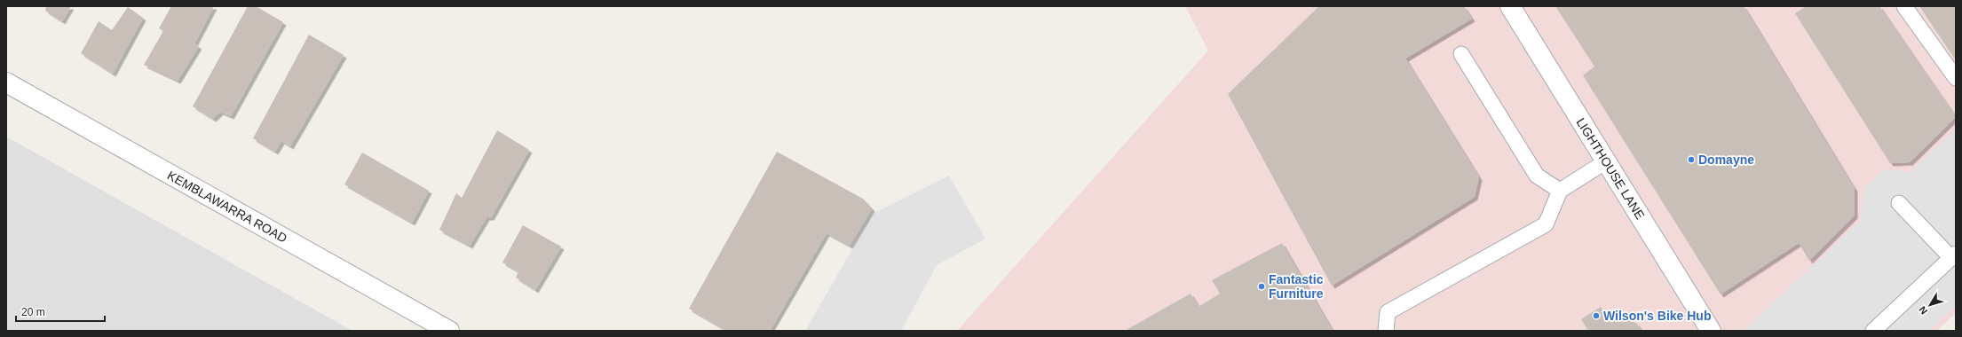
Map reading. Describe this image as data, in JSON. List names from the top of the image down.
{
  "streets": {
    "street": ["LIGHTHOUSE LANE", "KEMBLAWARRA ROAD"]
  },
  "places": ["Domayne", "Fantastic Furniture", "Wilson's Bike Hub"],
  "scale_bar": "20 m",
  "north": "bottom left"
}
